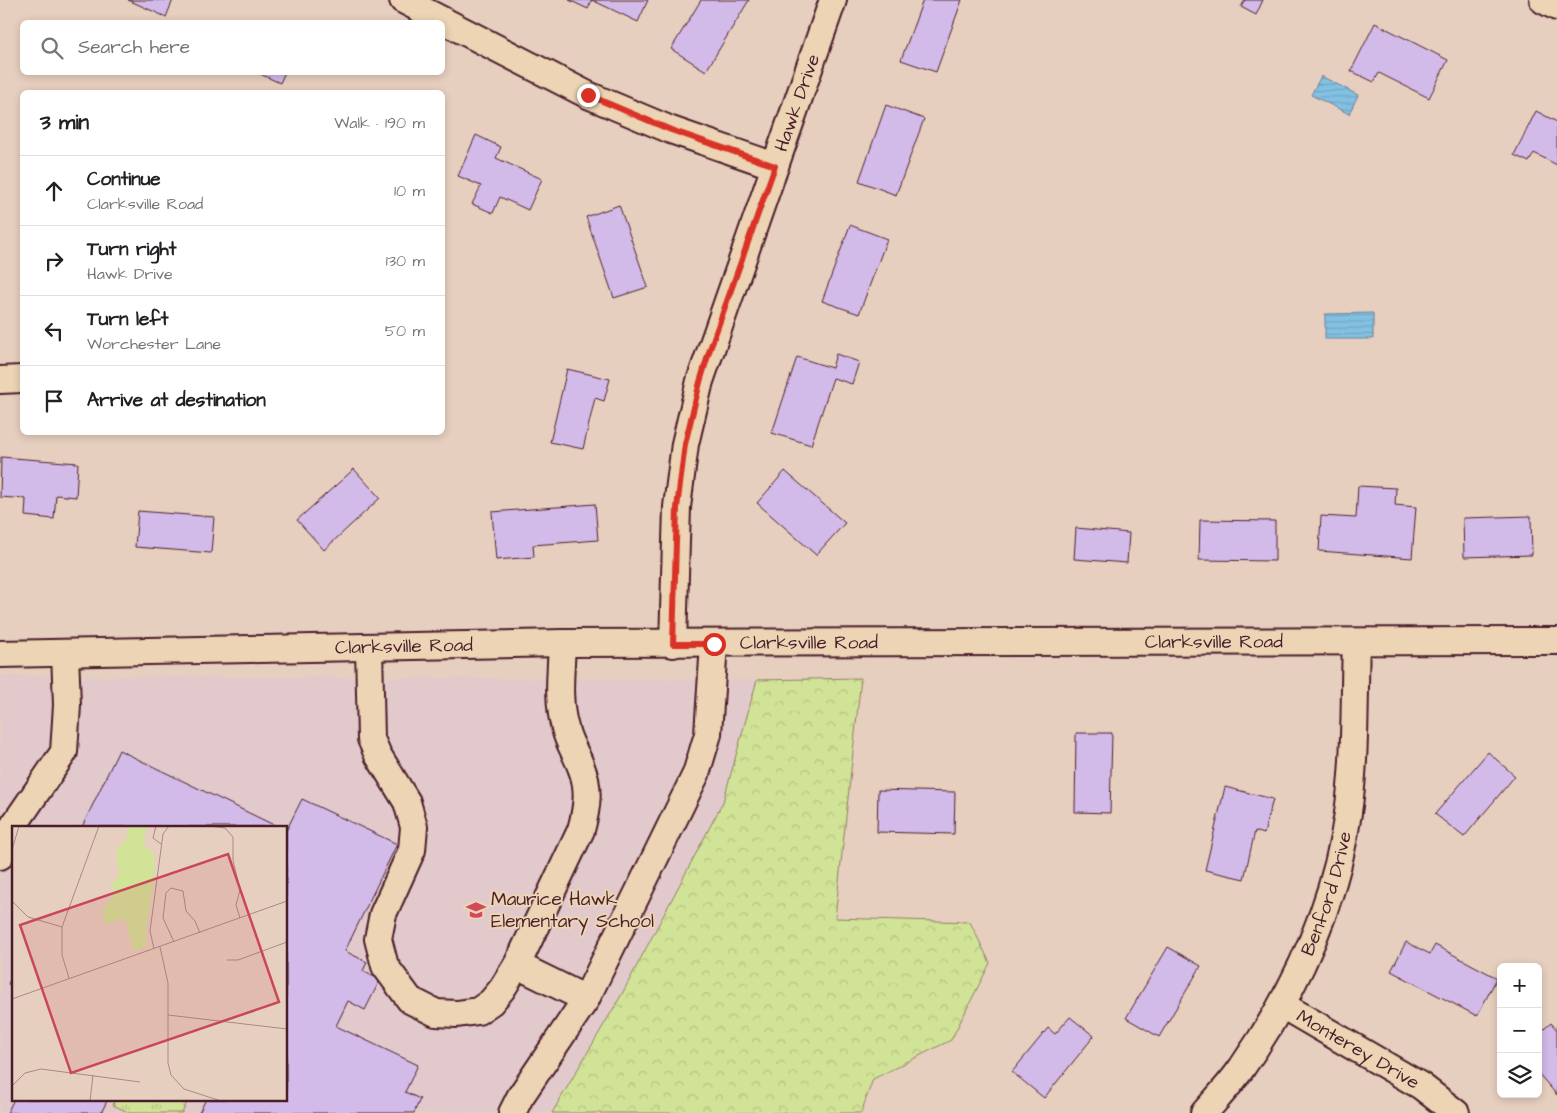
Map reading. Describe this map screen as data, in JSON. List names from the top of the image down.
{
  "streets": {
    "street": [
      "Hawk Drive",
      "Clarksville Road",
      "Benford Drive",
      "Monterey Drive"
    ]
  },
  "crossings": [
    ["Hawk Drive", "Clarksville Road"],
    ["Clarksville Road", "Benford Drive"],
    ["Benford Drive", "Monterey Drive"]
  ],
  "places": {
    "school or university": ["Maurice Hawk Elementary School"]
  },
  "page": {
    "search": "Search here",
    "heading": ["3 min", "Walk · 190 m"],
    "list": [
      ["Continue", "Clarksville Road", "10 m"],
      ["Turn right", "Hawk Drive", "130 m"],
      ["Turn left", "Worchester Lane", "50 m"],
      "Arrive at destination"
    ],
    "map_buttons": ["+", "−"]
  }
}
